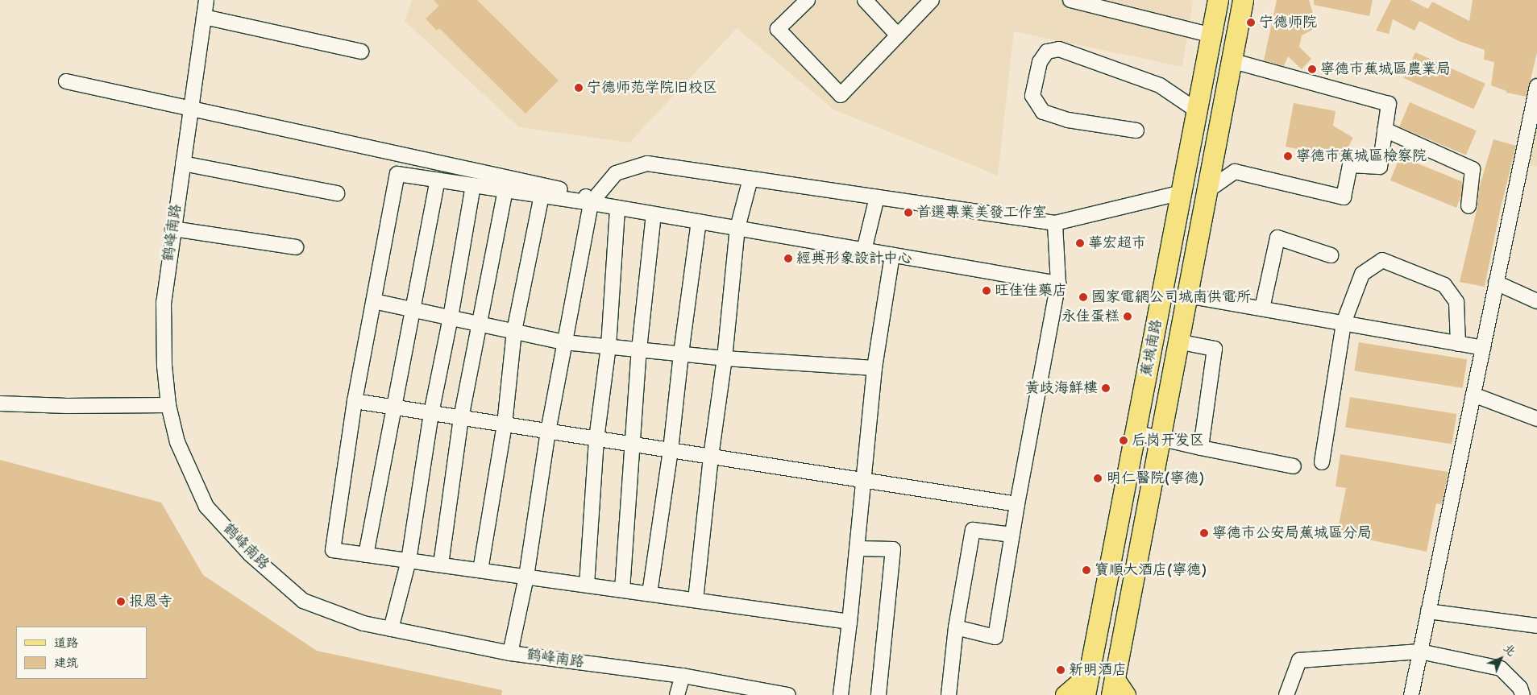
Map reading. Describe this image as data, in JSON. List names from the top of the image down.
{
  "streets": {
    "highway": ["蕉城南路"],
    "street": ["鹤峰南路"]
  },
  "places": [
    "宁德师院",
    "寧德市蕉城區農業局",
    "宁德师范学院旧校区",
    "寧德市蕉城區檢察院",
    "首選專業美發工作室",
    "華宏超市",
    "經典形象設計中心",
    "旺佳佳藥店",
    "國家電網公司城南供電所",
    "永佳蛋糕",
    "黃歧海鮮樓",
    "后岗开发区",
    "明仁醫院(寧德)",
    "寧德市公安局蕉城區分局",
    "寶順大酒店(寧德)",
    "报恩寺",
    "新明酒店"
  ],
  "legend": ["道路", "建筑"],
  "north": "top right"
}
